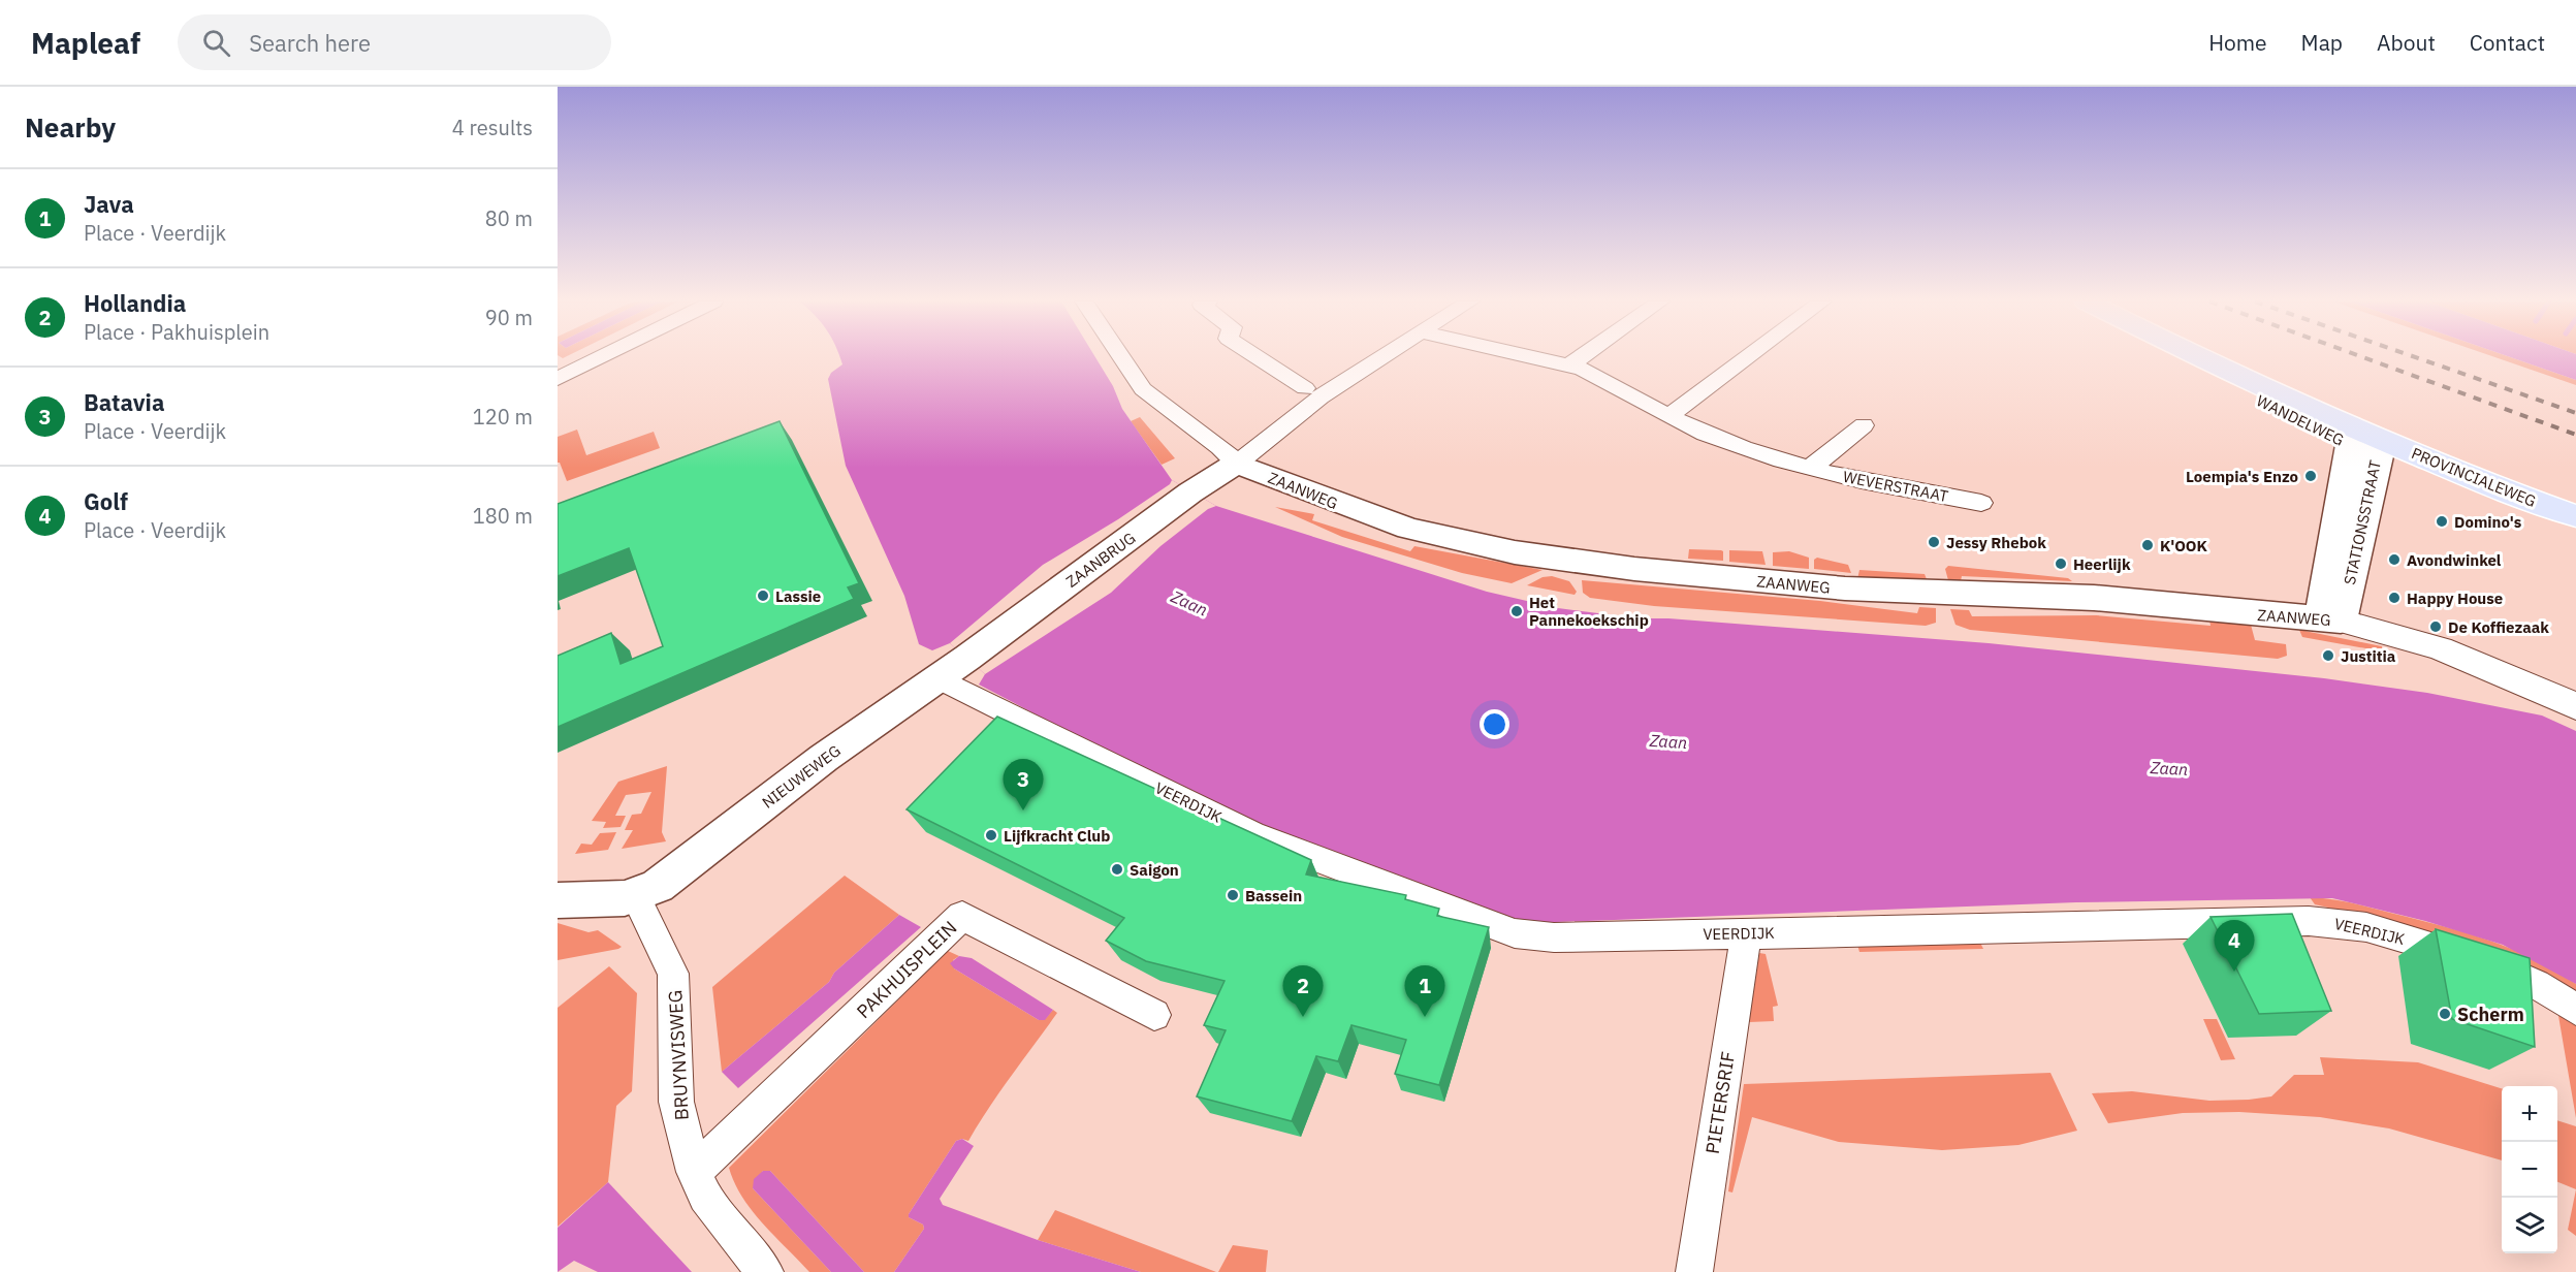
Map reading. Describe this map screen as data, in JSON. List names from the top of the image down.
{
  "streets": {
    "main road": [
      "WANDELWEG",
      "PROVINCIALEWEG",
      "ZAANWEG",
      "STATIONSSTRAAT",
      "ZAANBRUG",
      "NIEUWEWEG"
    ],
    "street": [
      "WEVERSTRAAT",
      "VEERDIJK",
      "PAKHUISPLEIN",
      "BRUYNVISWEG",
      "PIETERSRIF"
    ]
  },
  "crossings": [
    ["WANDELWEG", "PROVINCIALEWEG"],
    ["WANDELWEG", "STATIONSSTRAAT"],
    ["PROVINCIALEWEG", "STATIONSSTRAAT"],
    ["ZAANWEG", "STATIONSSTRAAT"],
    ["ZAANWEG", "ZAANBRUG"],
    ["ZAANBRUG", "NIEUWEWEG"],
    ["ZAANBRUG", "VEERDIJK"],
    ["NIEUWEWEG", "VEERDIJK"],
    ["NIEUWEWEG", "BRUYNVISWEG"],
    ["VEERDIJK", "PIETERSRIF"],
    ["PAKHUISPLEIN", "BRUYNVISWEG"]
  ],
  "water": ["Zaan"],
  "places": [
    "Loempia's Enzo",
    "Domino's",
    "Jessy Rhebok",
    "K'OOK",
    "Avondwinkel",
    "Heerlijk",
    "Lassie",
    "Happy House",
    "Het Pannekoekschip",
    "De Koffiezaak",
    "Justitia",
    "Lijfkracht Club",
    "Saigon",
    "Bassein",
    "Scherm"
  ],
  "page": {
    "header": "Mapleaf",
    "search": "Search here",
    "nav": [
      "Home",
      "Map",
      "About",
      "Contact"
    ],
    "heading": ["Nearby", "4 results"],
    "list": [
      {
        "mark": "1",
        "name": "Java",
        "note": "Place · Veerdijk",
        "value": "80 m"
      },
      {
        "mark": "2",
        "name": "Hollandia",
        "note": "Place · Pakhuisplein",
        "value": "90 m"
      },
      {
        "mark": "3",
        "name": "Batavia",
        "note": "Place · Veerdijk",
        "value": "120 m"
      },
      {
        "mark": "4",
        "name": "Golf",
        "note": "Place · Veerdijk",
        "value": "180 m"
      }
    ],
    "pins": [
      "3",
      "4",
      "1",
      "2"
    ],
    "map_buttons": ["+", "−"]
  }
}
